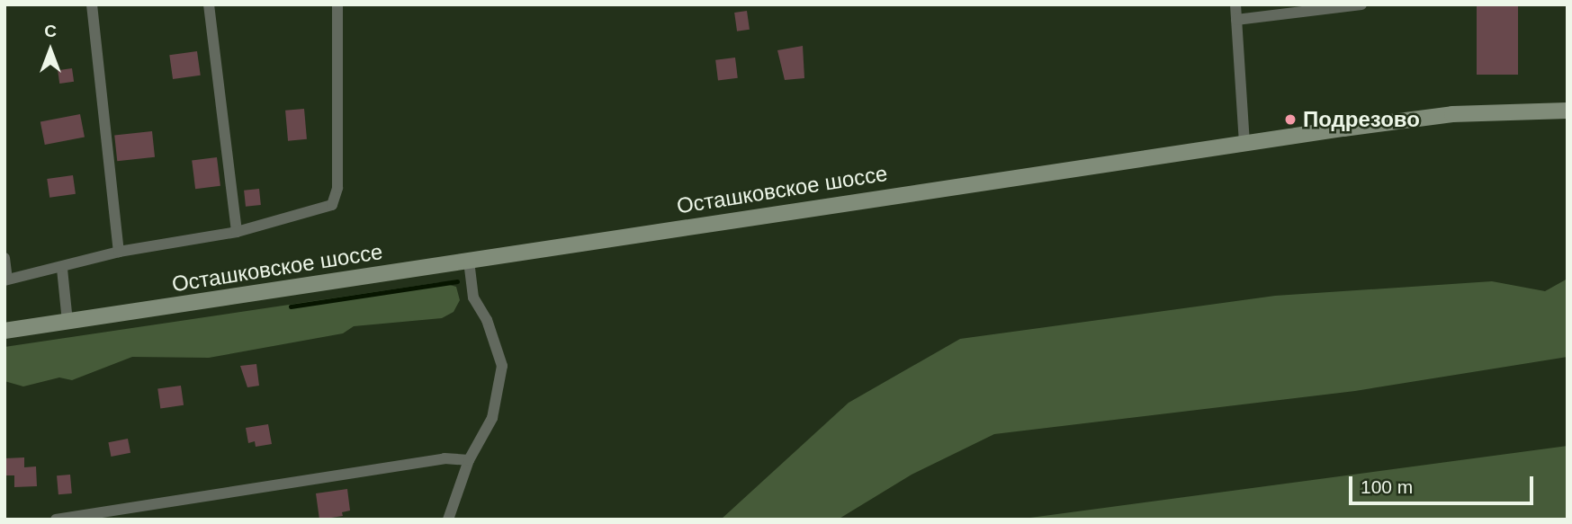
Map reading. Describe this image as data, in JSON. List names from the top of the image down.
{
  "streets": {
    "main road": ["Осташковское шоссе"]
  },
  "places": ["Подрезово"],
  "scale_bar": "100 m",
  "north": "top"
}
